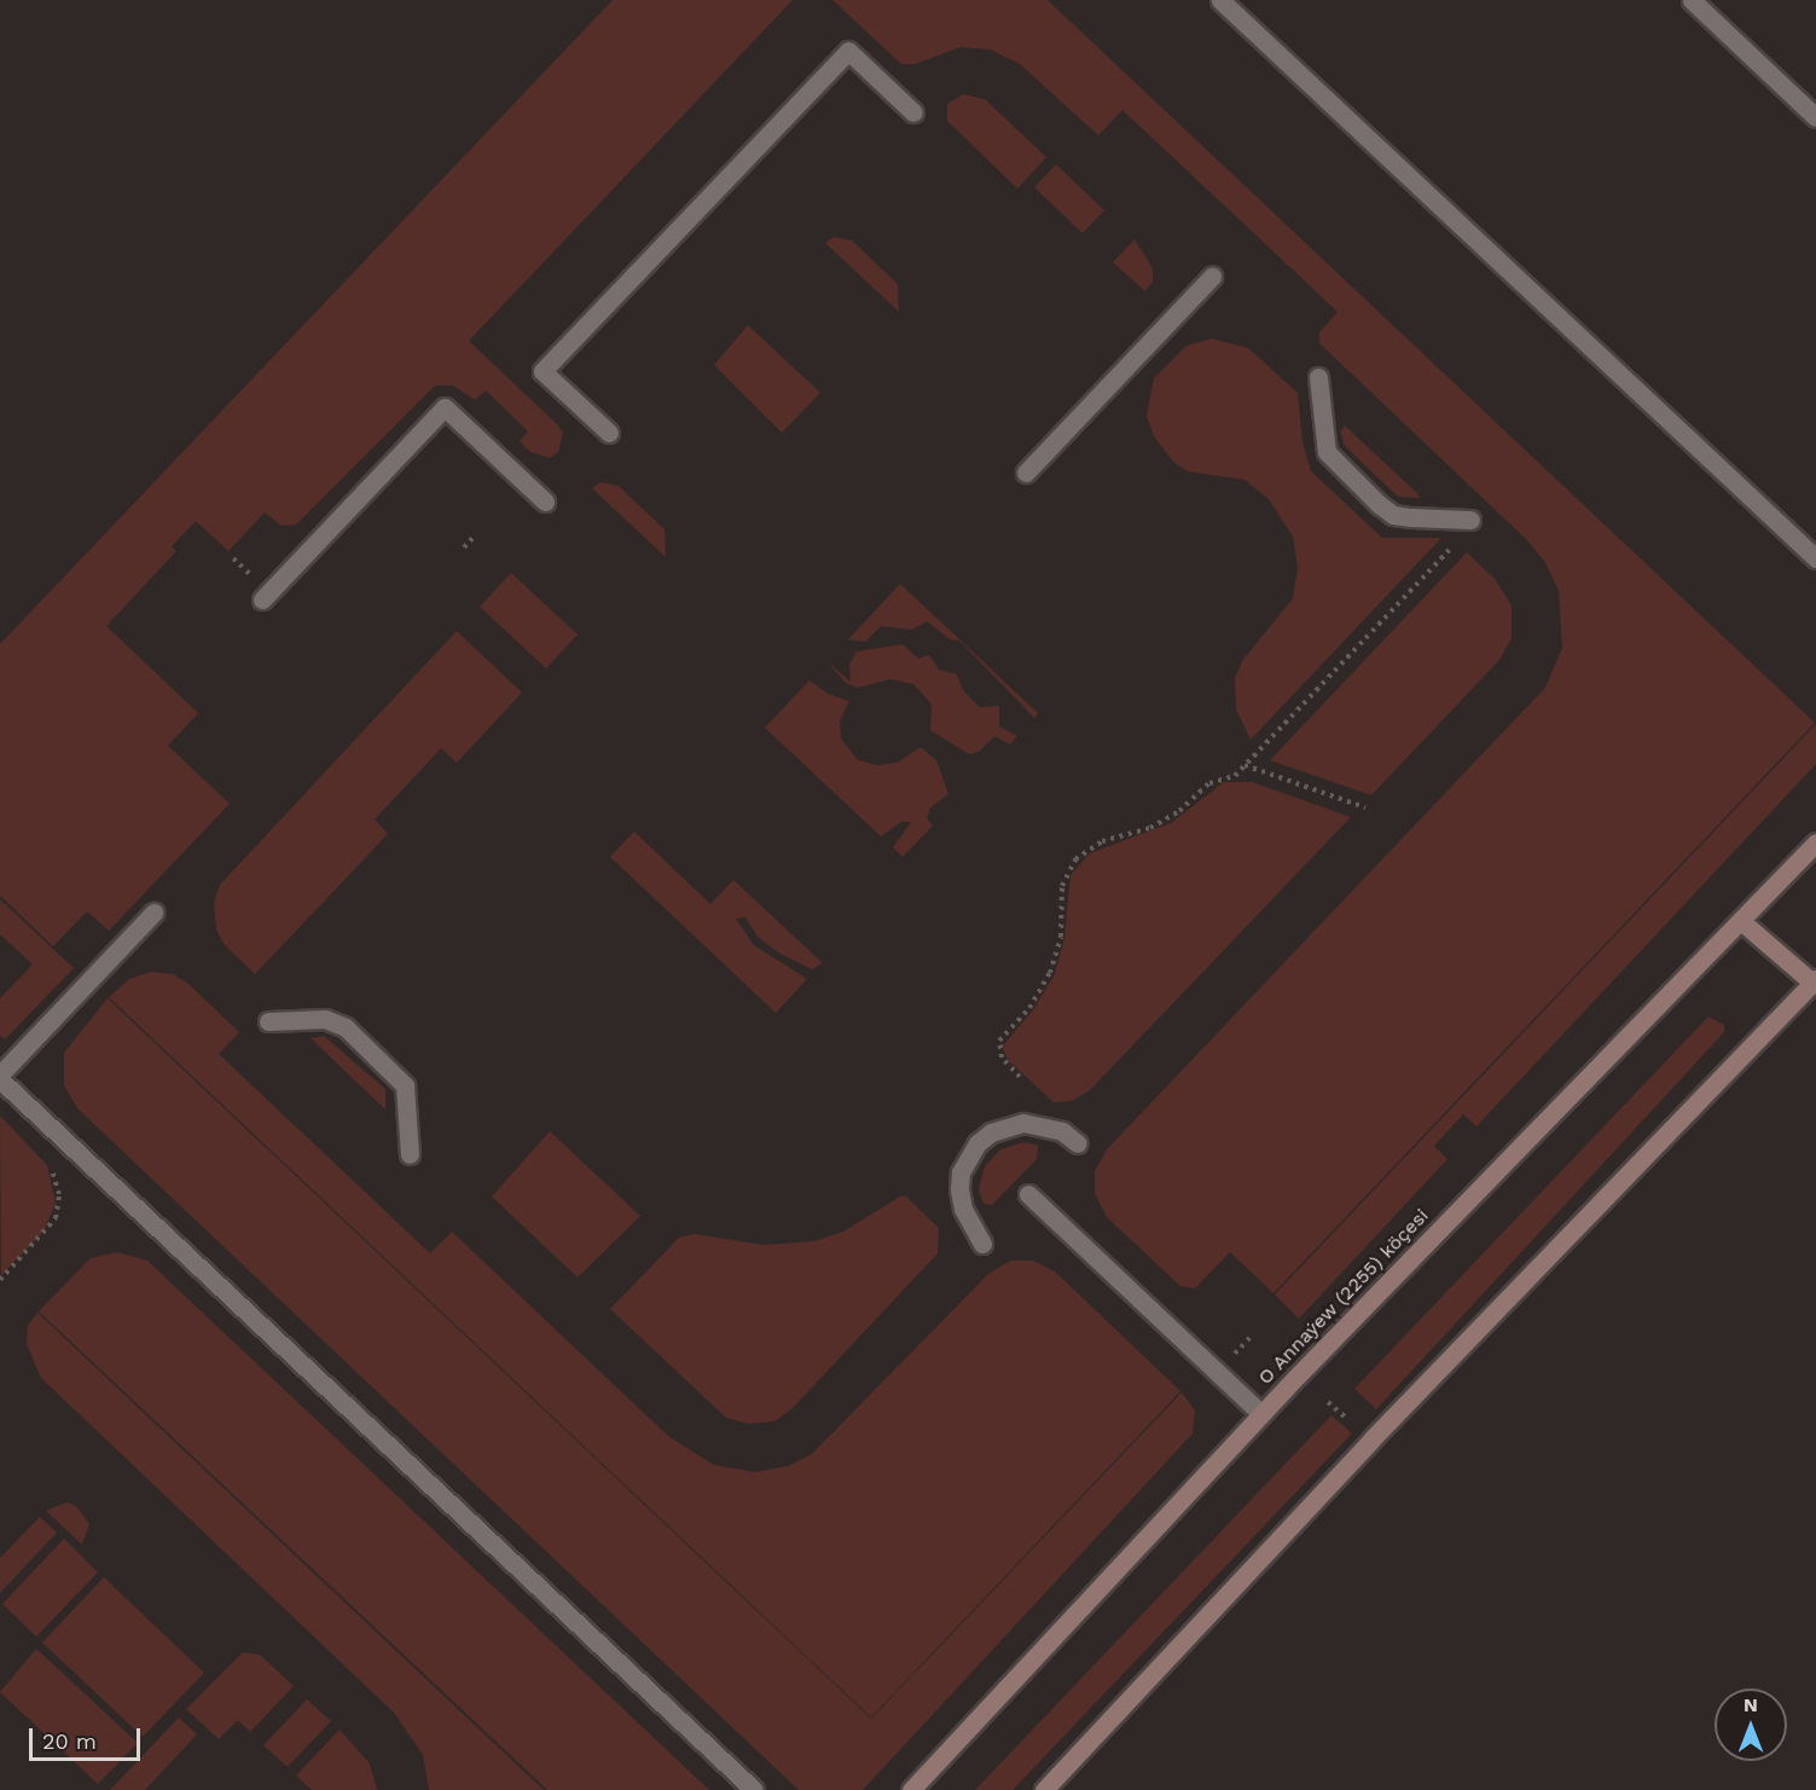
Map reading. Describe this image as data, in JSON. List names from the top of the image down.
{
  "streets": {
    "main road": ["O Annaýew (2255) köçesi"]
  },
  "scale_bar": "20 m",
  "north": "top"
}
